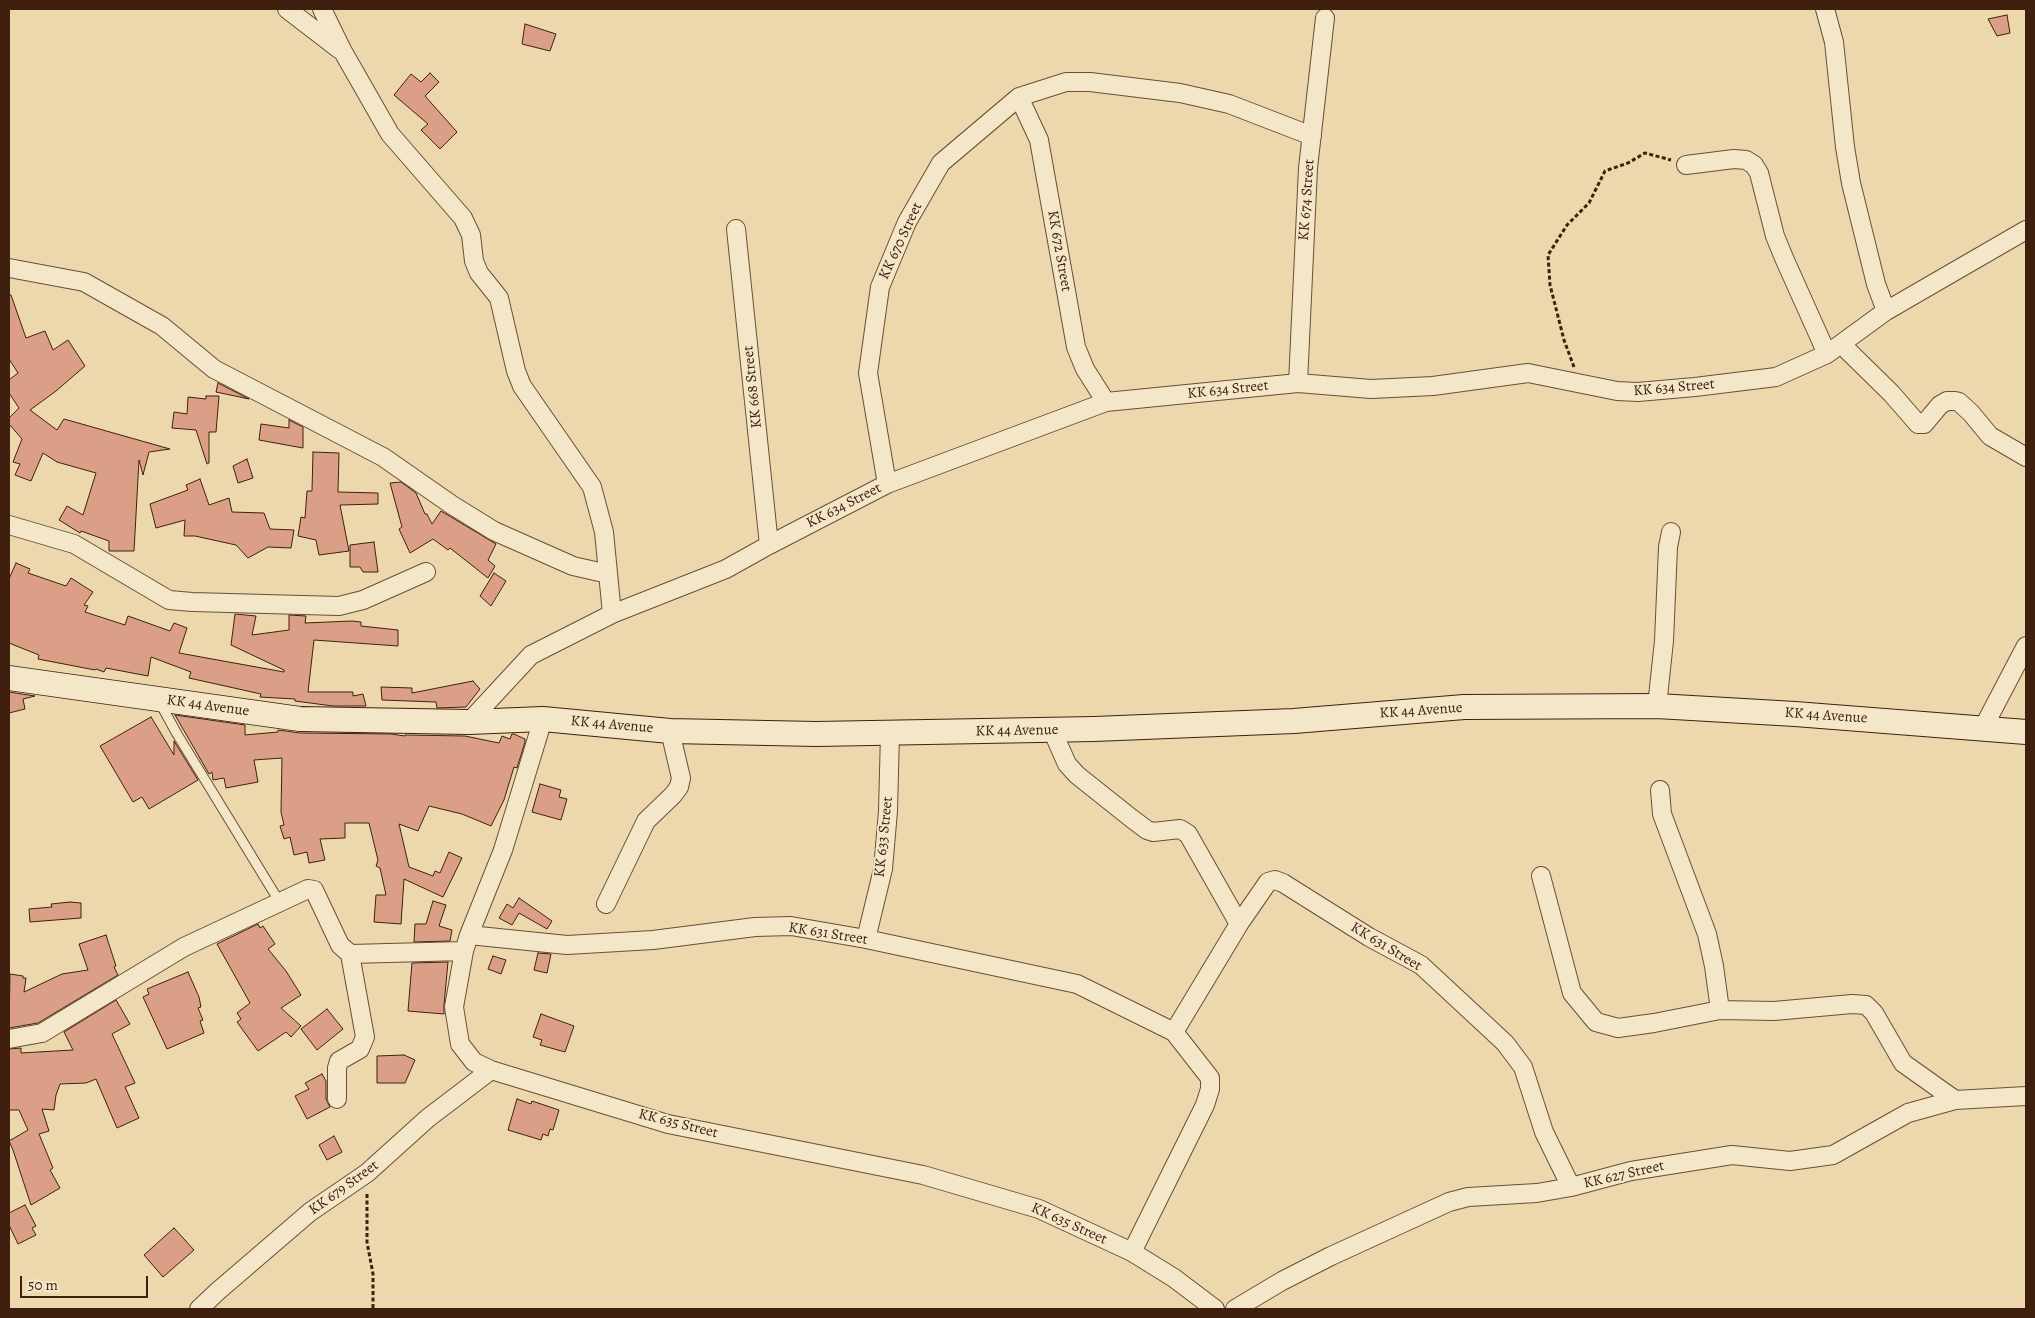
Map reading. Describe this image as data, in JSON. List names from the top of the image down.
{
  "streets": {
    "main road": ["KK 44 Avenue"],
    "street": [
      "KK 674 Street",
      "KK 670 Street",
      "KK 672 Street",
      "KK 668 Street",
      "KK 634 Street",
      "KK 633 Street",
      "KK 631 Street",
      "KK 635 Street",
      "KK 627 Street",
      "KK 679 Street"
    ]
  },
  "crossings": [
    ["KK 674 Street", "KK 634 Street"],
    ["KK 670 Street", "KK 672 Street"],
    ["KK 670 Street", "KK 634 Street"],
    ["KK 672 Street", "KK 634 Street"],
    ["KK 668 Street", "KK 634 Street"],
    ["KK 634 Street", "KK 44 Avenue"],
    ["KK 44 Avenue", "KK 633 Street"],
    ["KK 44 Avenue", "KK 635 Street"],
    ["KK 633 Street", "KK 631 Street"],
    ["KK 631 Street", "KK 635 Street"],
    ["KK 631 Street", "KK 627 Street"],
    ["KK 635 Street", "KK 679 Street"]
  ],
  "scale_bar": "50 m"
}
